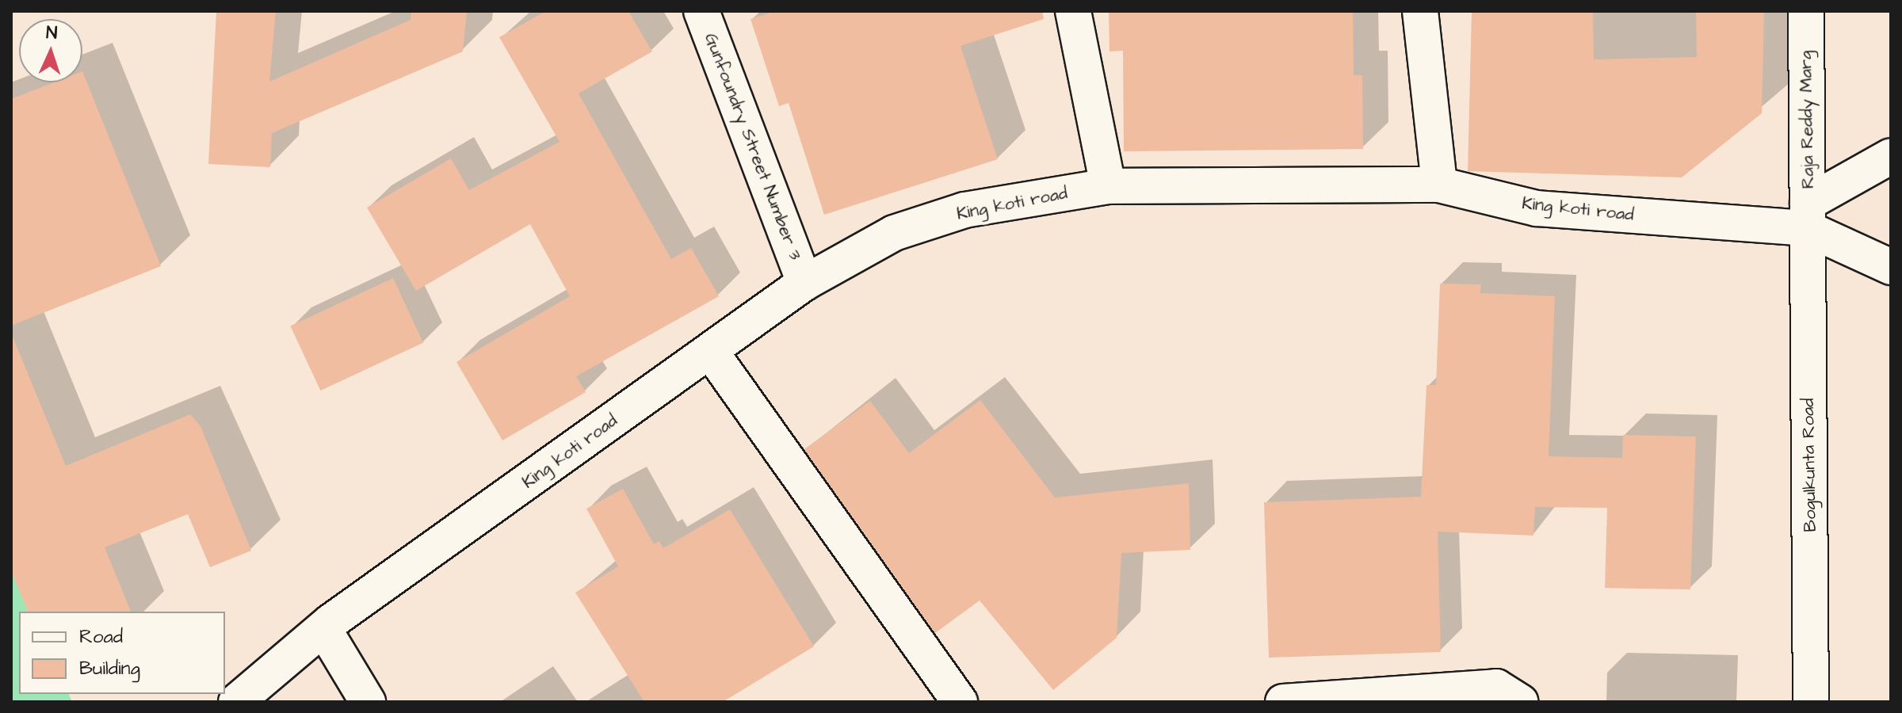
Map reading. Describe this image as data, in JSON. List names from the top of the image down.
{
  "streets": {
    "street": [
      "Raja Reddy Marg",
      "Gunfoundry Street Number 3",
      "King koti road",
      "Bogulkunta Road"
    ]
  },
  "crossings": [
    ["Raja Reddy Marg", "King koti road"],
    ["Raja Reddy Marg", "Bogulkunta Road"],
    ["Gunfoundry Street Number 3", "King koti road"],
    ["King koti road", "Bogulkunta Road"]
  ],
  "legend": ["Road", "Building"],
  "north": "top"
}
